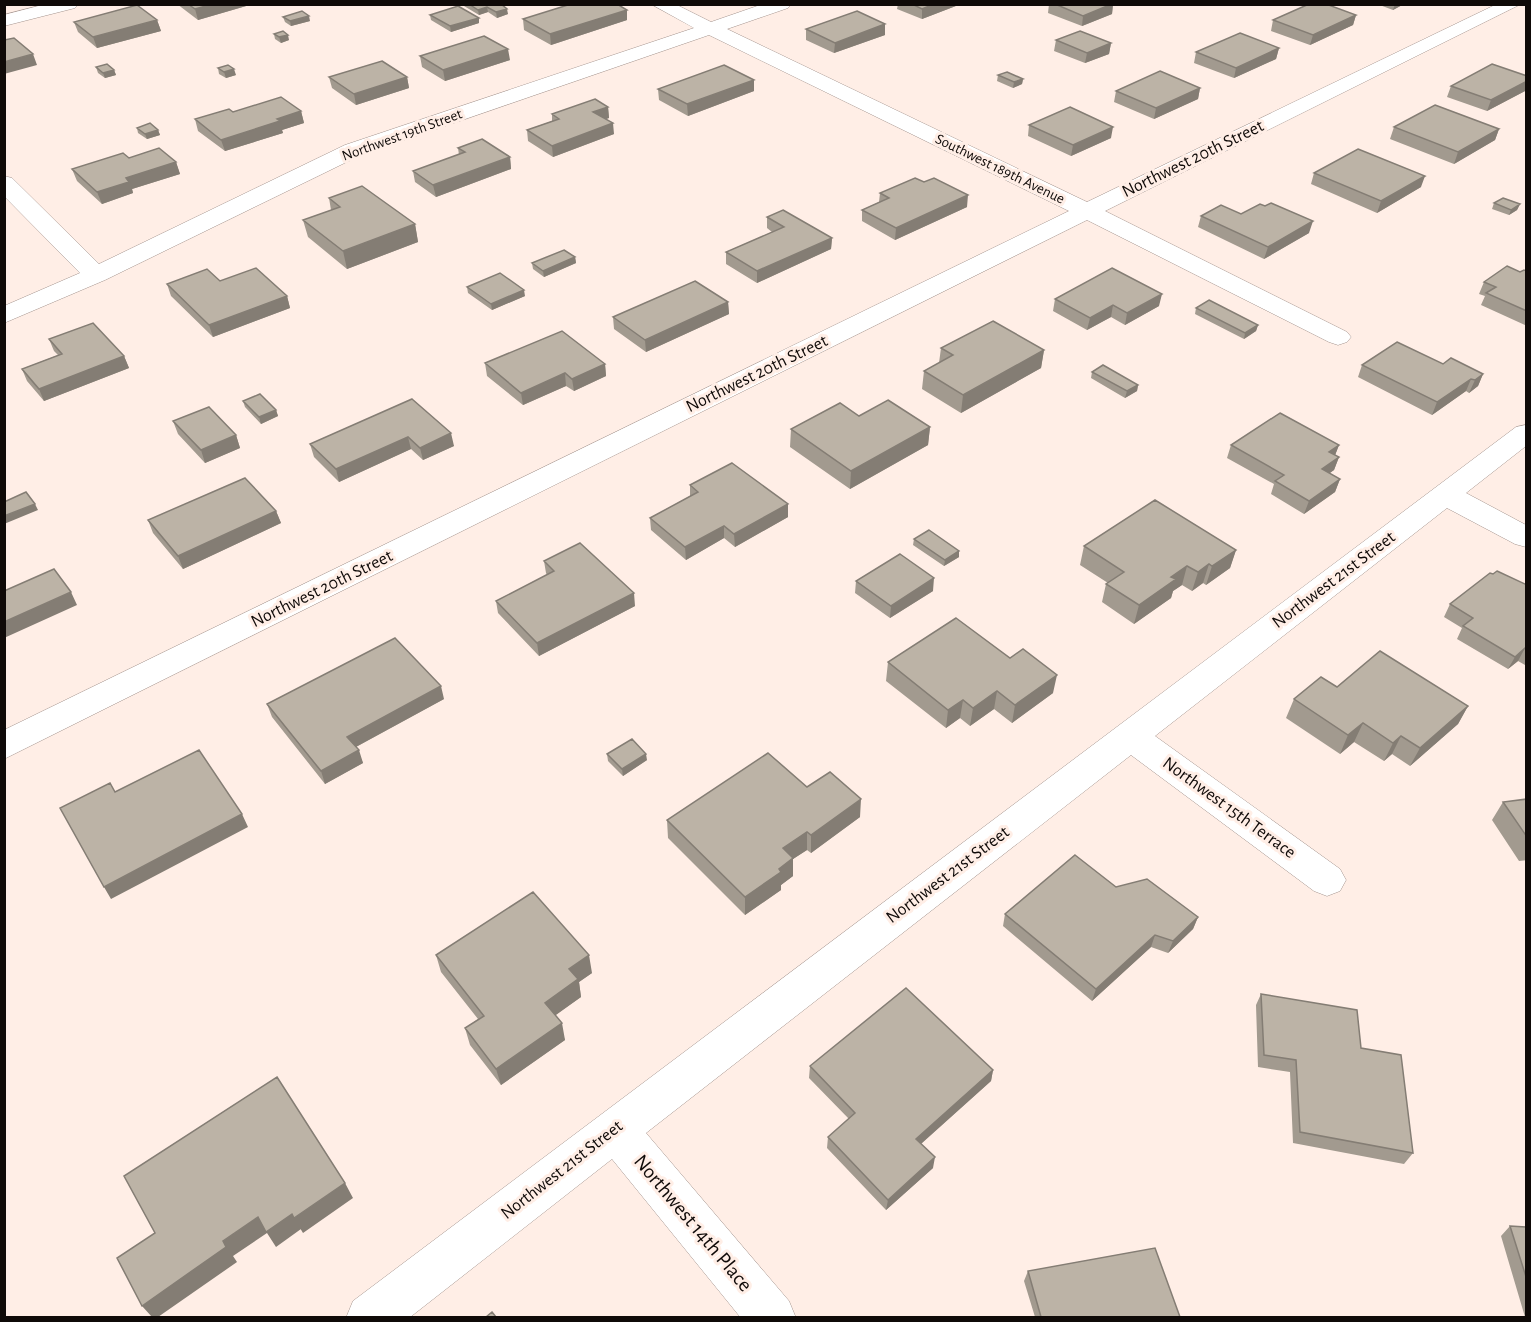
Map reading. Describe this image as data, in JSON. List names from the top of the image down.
{
  "streets": {
    "street": [
      "Northwest 19th Street",
      "Northwest 20th Street",
      "Southwest 189th Avenue",
      "Northwest 21st Street",
      "Northwest 15th Terrace",
      "Northwest 14th Place"
    ]
  },
  "crossings": [
    ["Northwest 19th Street", "Southwest 189th Avenue"],
    ["Northwest 20th Street", "Southwest 189th Avenue"],
    ["Northwest 21st Street", "Northwest 15th Terrace"],
    ["Northwest 21st Street", "Northwest 14th Place"]
  ]
}
